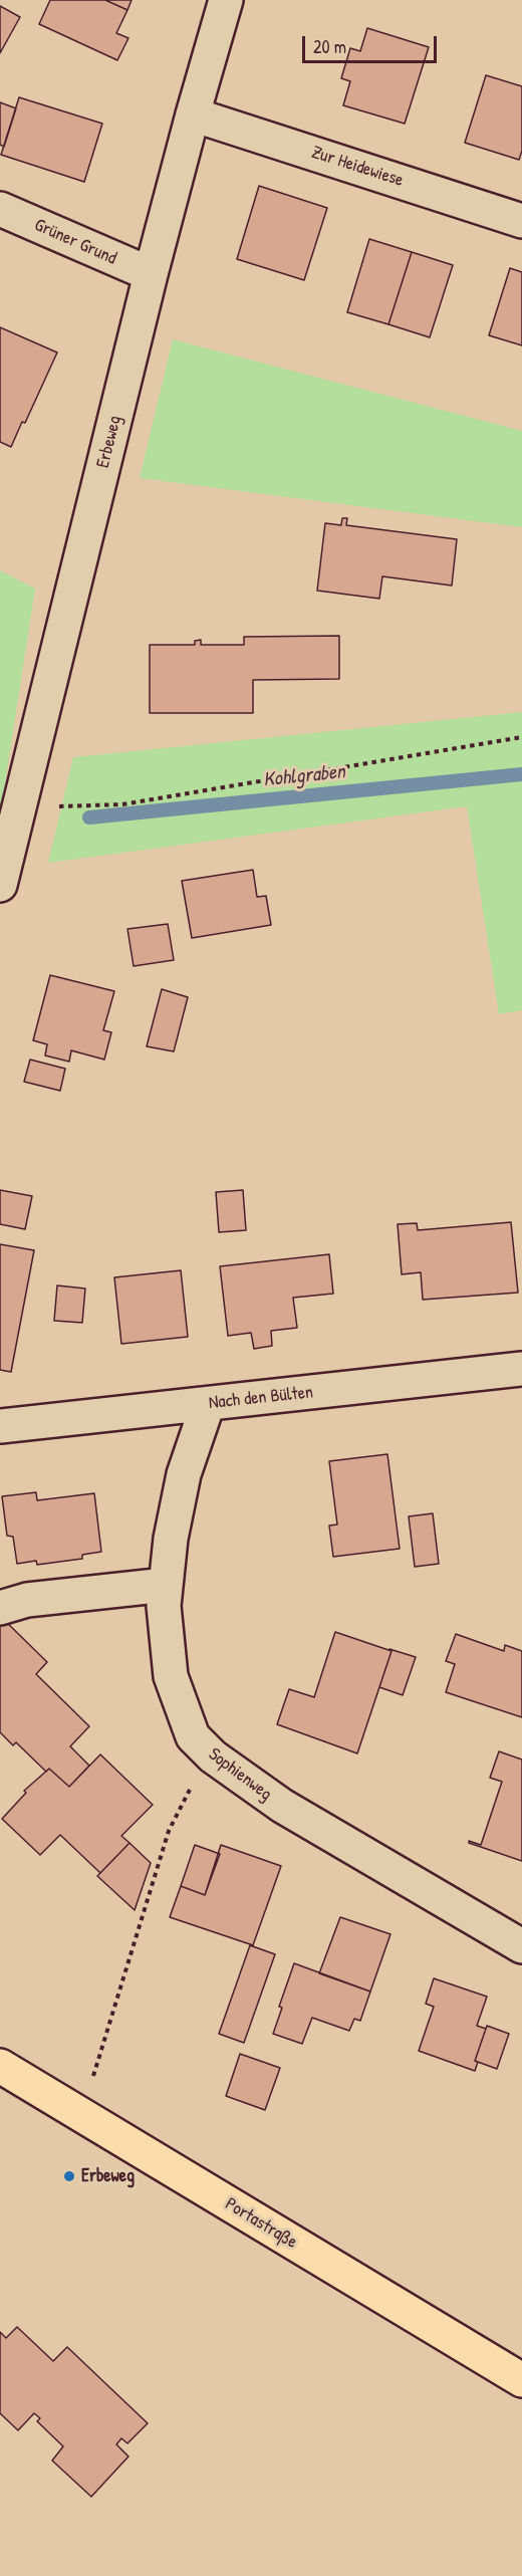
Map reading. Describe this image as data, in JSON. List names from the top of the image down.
{
  "streets": {
    "main road": ["Portastraße"],
    "street": [
      "Zur Heidewiese",
      "Grüner Grund",
      "Erbeweg",
      "Nach den Bülten",
      "Sophienweg"
    ]
  },
  "crossings": [
    ["Zur Heidewiese", "Erbeweg"],
    ["Grüner Grund", "Erbeweg"],
    ["Nach den Bülten", "Sophienweg"]
  ],
  "water": ["Kohlgraben"],
  "places": ["Erbeweg"],
  "scale_bar": "20 m"
}
